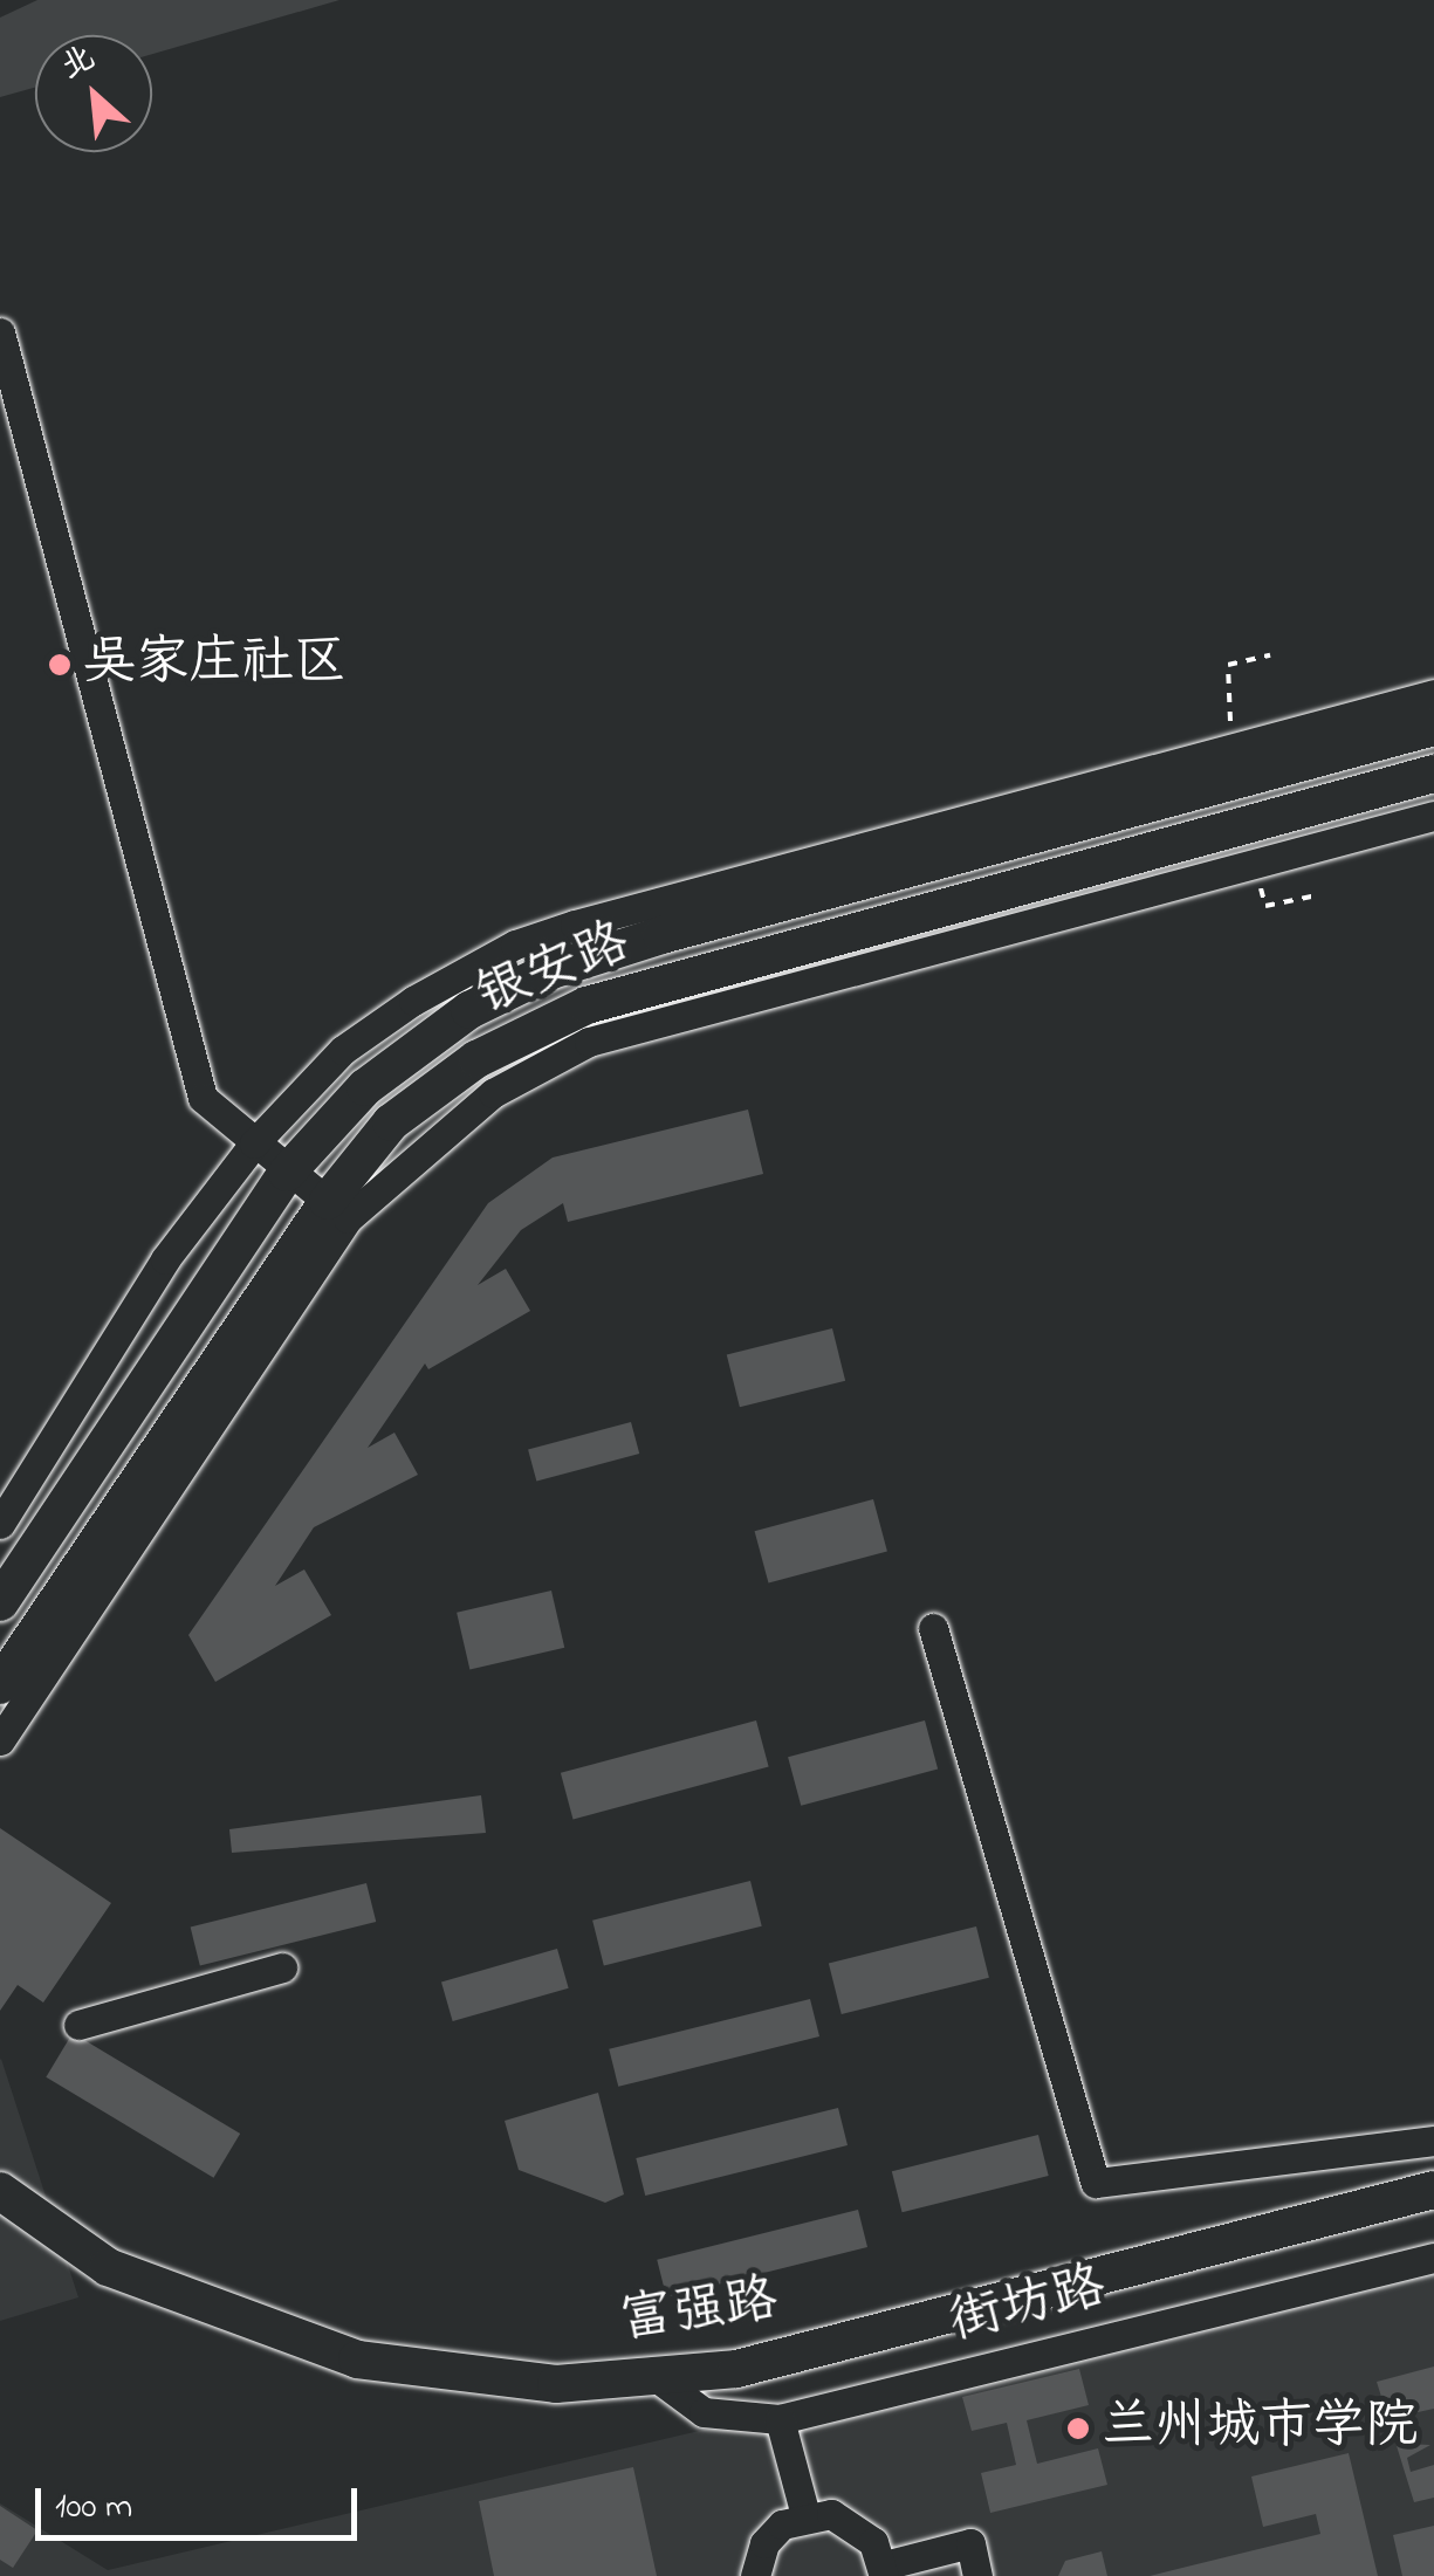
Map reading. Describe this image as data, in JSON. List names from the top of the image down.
{
  "streets": {
    "main road": ["银安路", "富强路"],
    "street": ["街坊路"]
  },
  "crossings": [
    ["街坊路", "富强路"]
  ],
  "places": ["吴家庄社区", "兰州城市学院"],
  "scale_bar": "100 m",
  "north": "top left"
}
